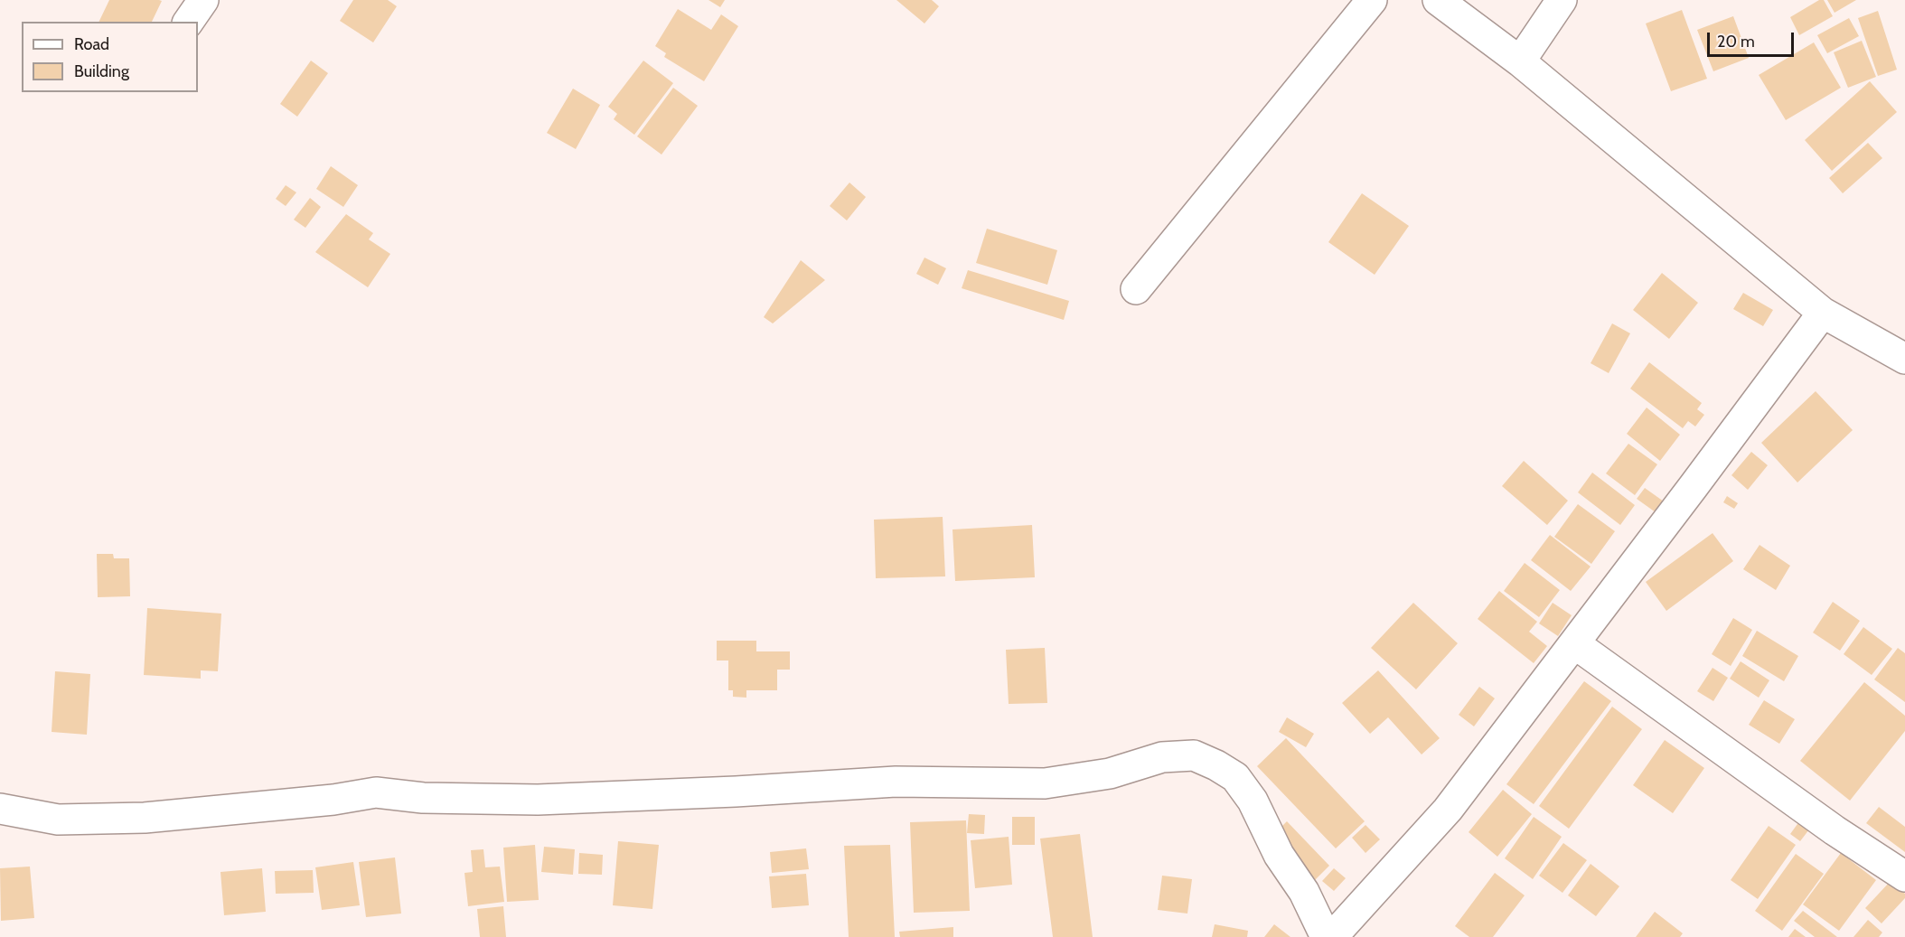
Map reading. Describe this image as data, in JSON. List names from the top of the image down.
{
  "legend": ["Road", "Building"],
  "scale_bar": "20 m"
}
